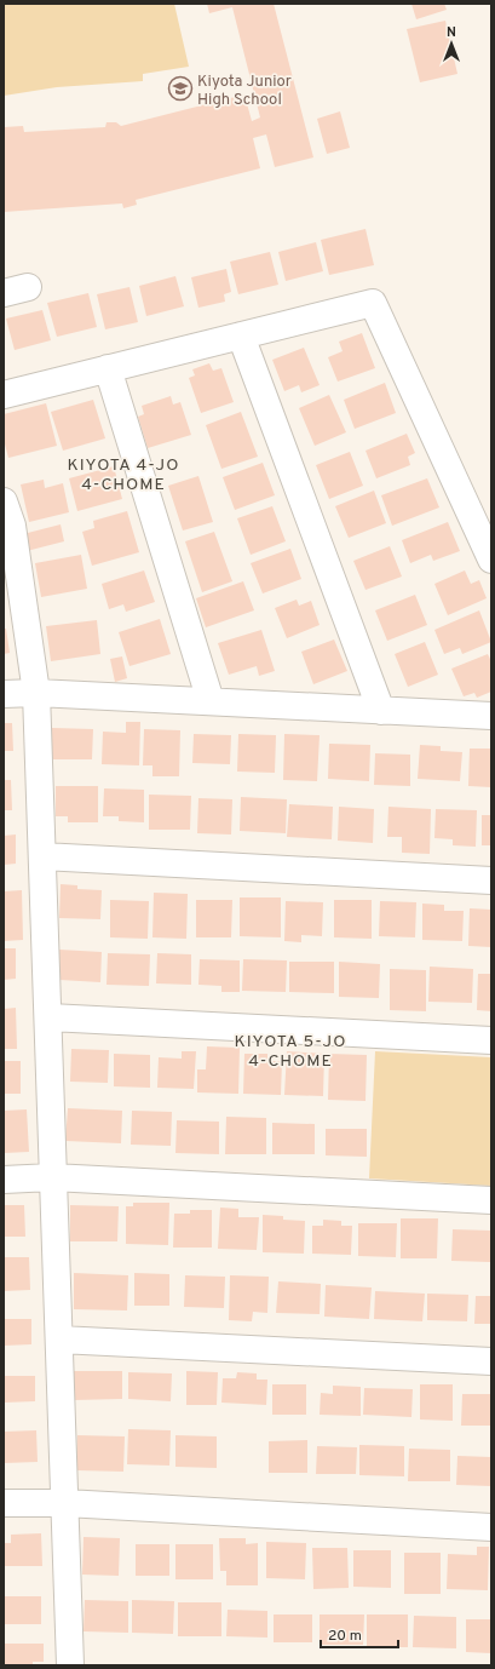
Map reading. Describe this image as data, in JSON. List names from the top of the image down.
{
  "districts": ["KIYOTA 4-JO 4-CHOME", "KIYOTA 5-JO 4-CHOME"],
  "places": {
    "school or university": ["Kiyota Junior High School"]
  },
  "scale_bar": "20 m",
  "north": "top"
}
